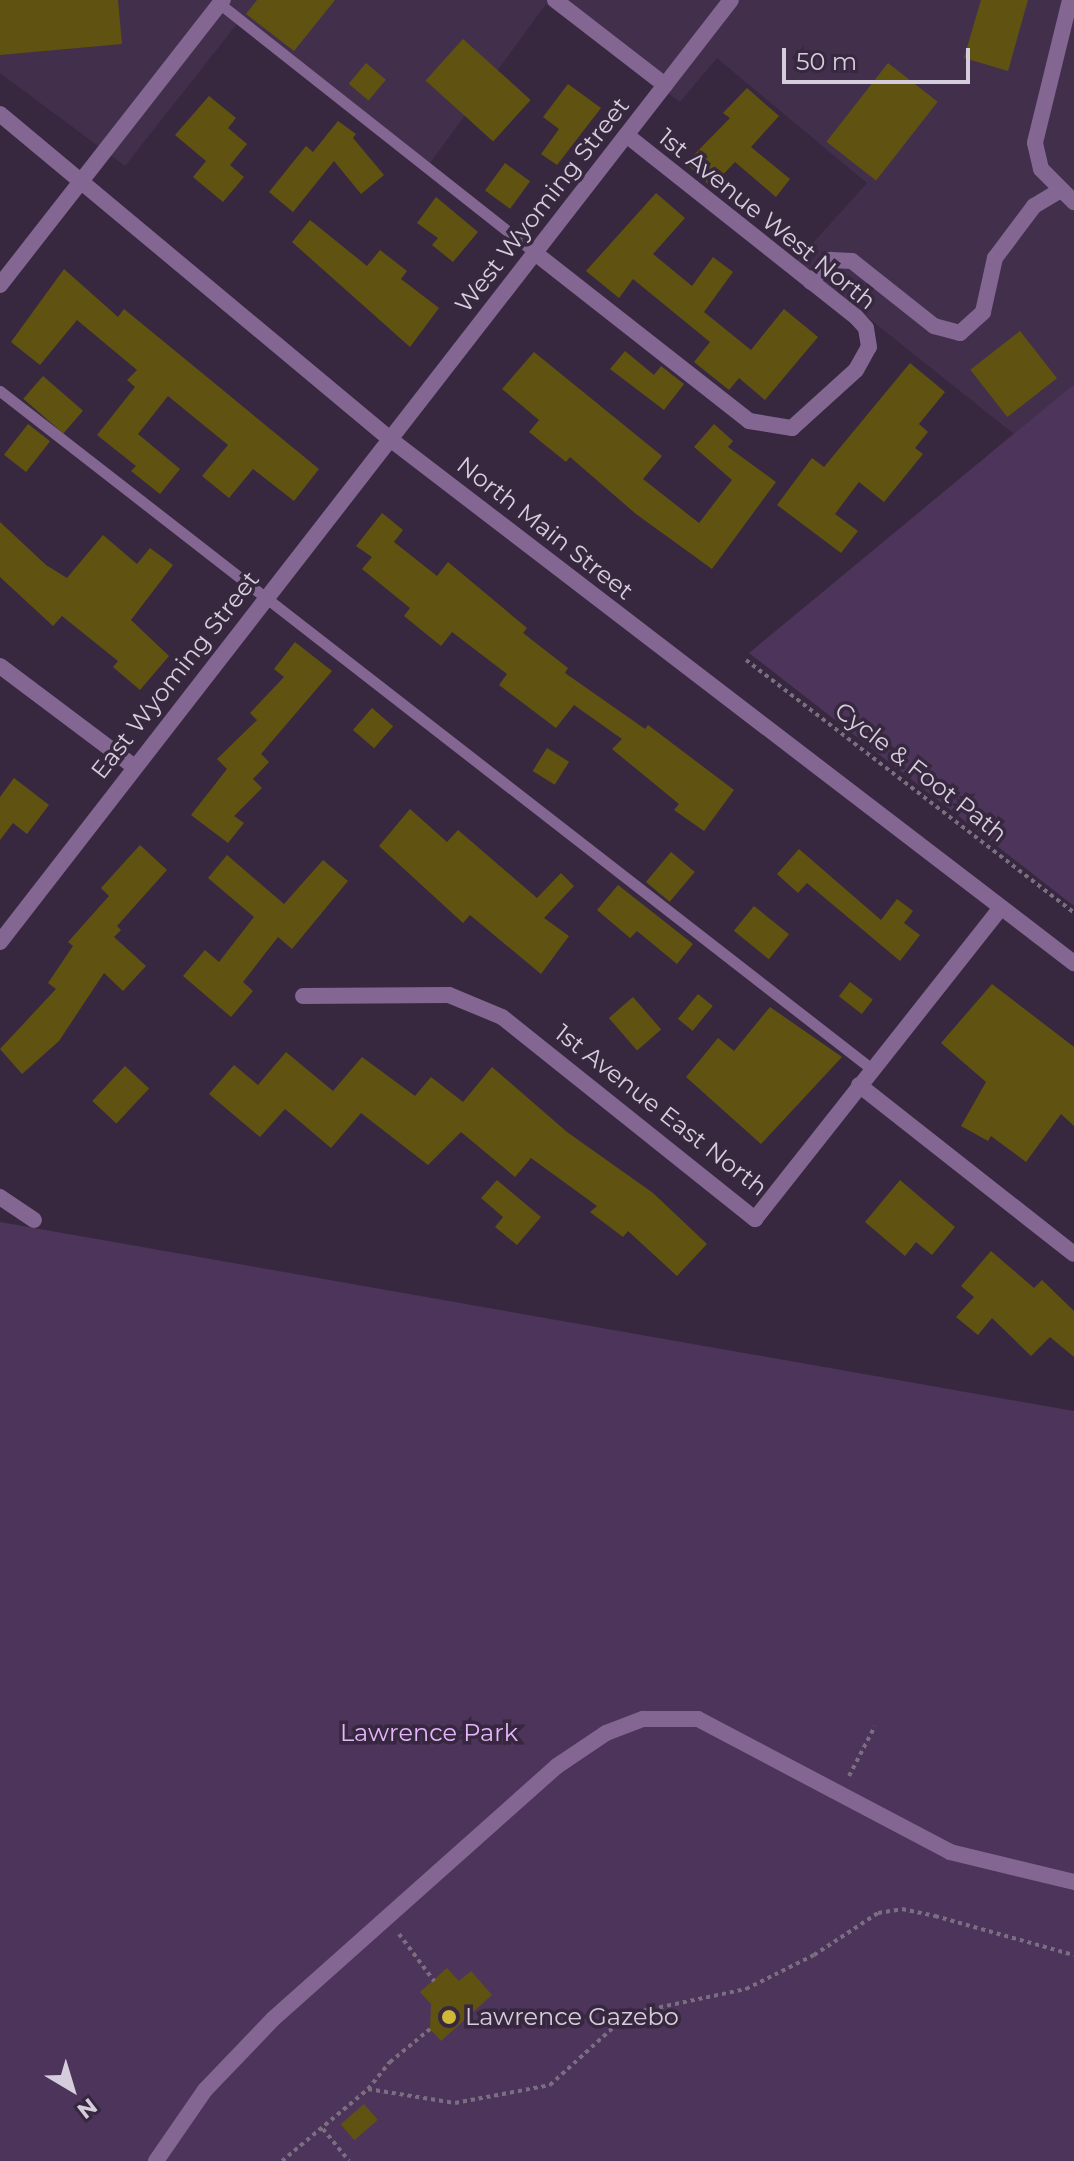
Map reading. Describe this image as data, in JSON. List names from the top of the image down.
{
  "streets": {
    "street": [
      "West Wyoming Street",
      "1st Avenue West North",
      "North Main Street",
      "East Wyoming Street",
      "1st Avenue East North"
    ],
    "path": ["Cycle & Foot Path"]
  },
  "crossings": [
    ["West Wyoming Street", "1st Avenue West North"],
    ["West Wyoming Street", "North Main Street"],
    ["West Wyoming Street", "East Wyoming Street"],
    ["North Main Street", "East Wyoming Street"]
  ],
  "parks": ["Lawrence Park"],
  "places": ["Lawrence Gazebo"],
  "scale_bar": "50 m",
  "north": "bottom right"
}
